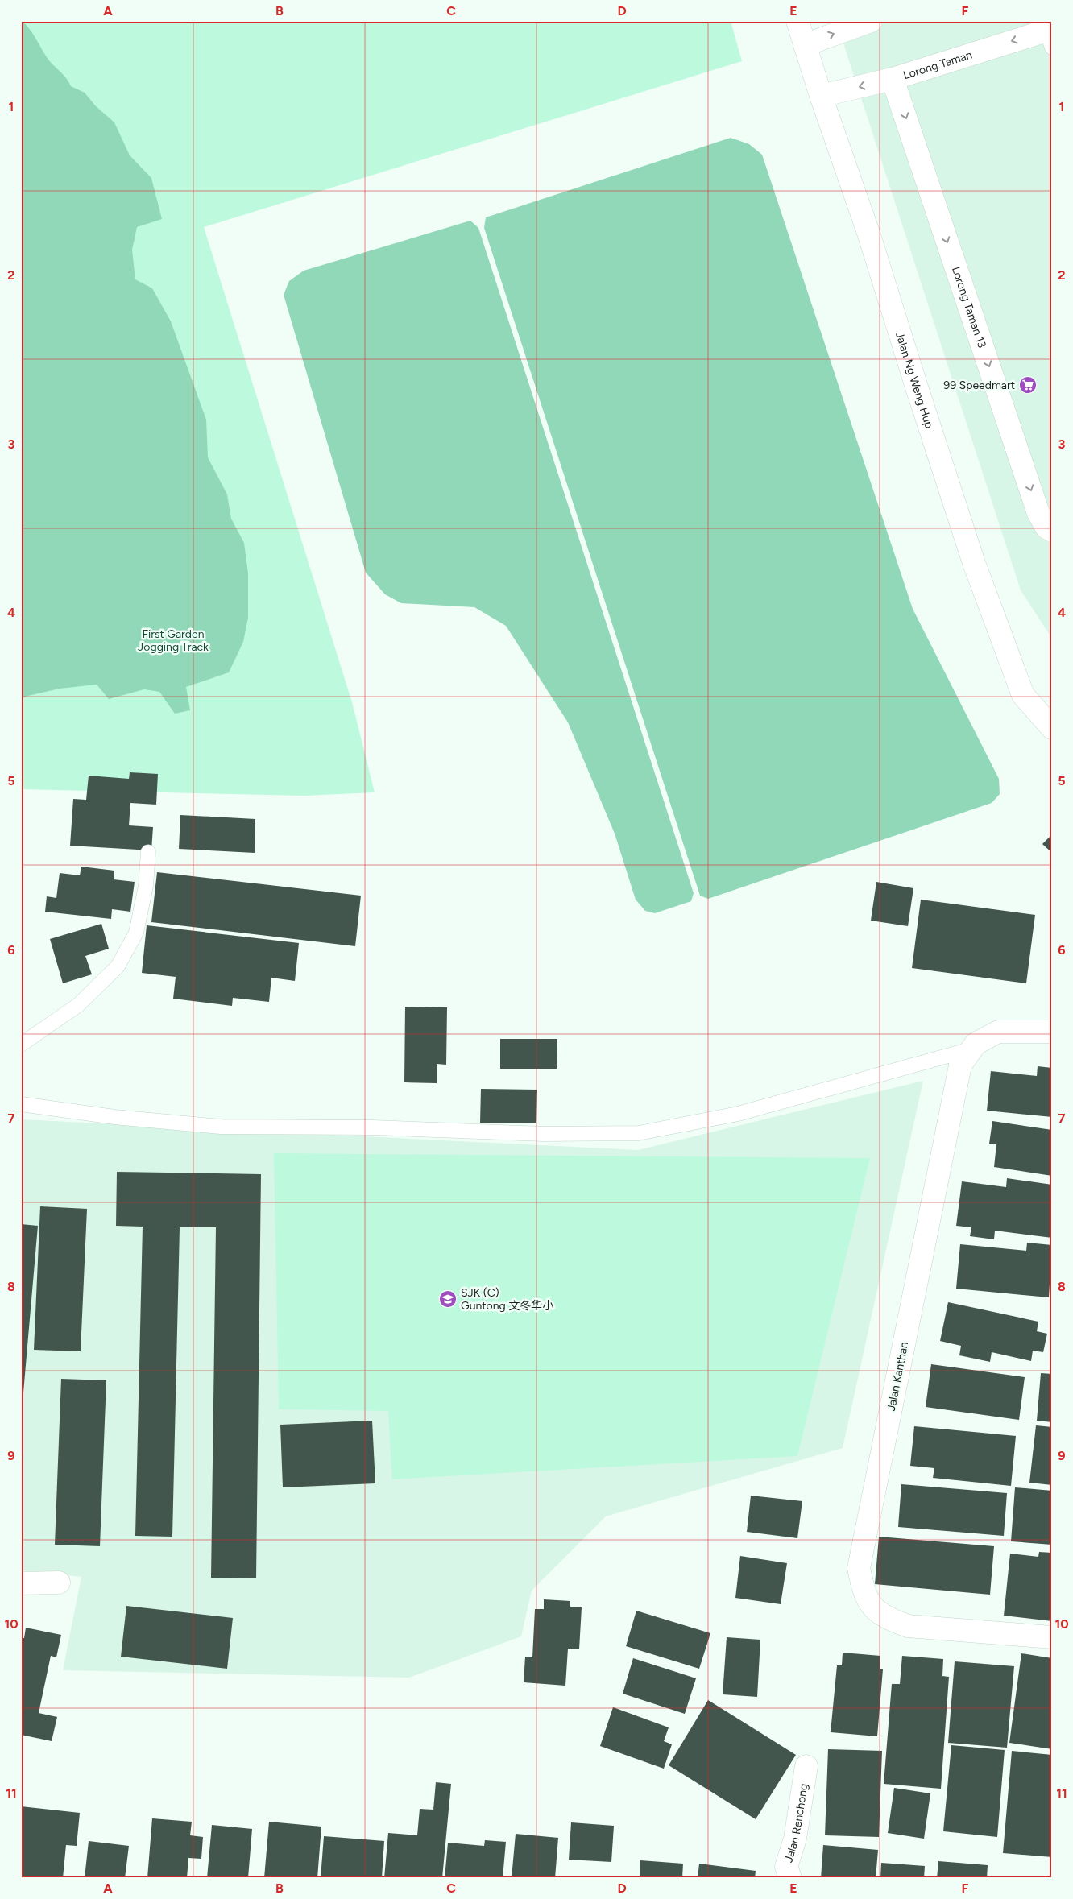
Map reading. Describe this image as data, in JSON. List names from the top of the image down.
{
  "streets": {
    "street": [
      "Lorong Taman",
      "Lorong Taman 13",
      "Jalan Ng Weng Hup",
      "Jalan Kanthan",
      "Jalan Renchong"
    ]
  },
  "crossings": [
    ["Lorong Taman", "Lorong Taman 13"],
    ["Lorong Taman", "Jalan Ng Weng Hup"]
  ],
  "one_way": ["Lorong Taman", "Lorong Taman 13"],
  "parks": ["First Garden Jogging Track"],
  "places": {
    "supermarket": ["99 Speedmart"],
    "school or university": ["SJK (C) Guntong 文冬华小"]
  },
  "grid": {
    "columns": [
      "A",
      "B",
      "C",
      "D",
      "E",
      "F"
    ],
    "rows": [
      "1",
      "2",
      "3",
      "4",
      "5",
      "6",
      "7",
      "8",
      "9",
      "10",
      "11"
    ]
  }
}
